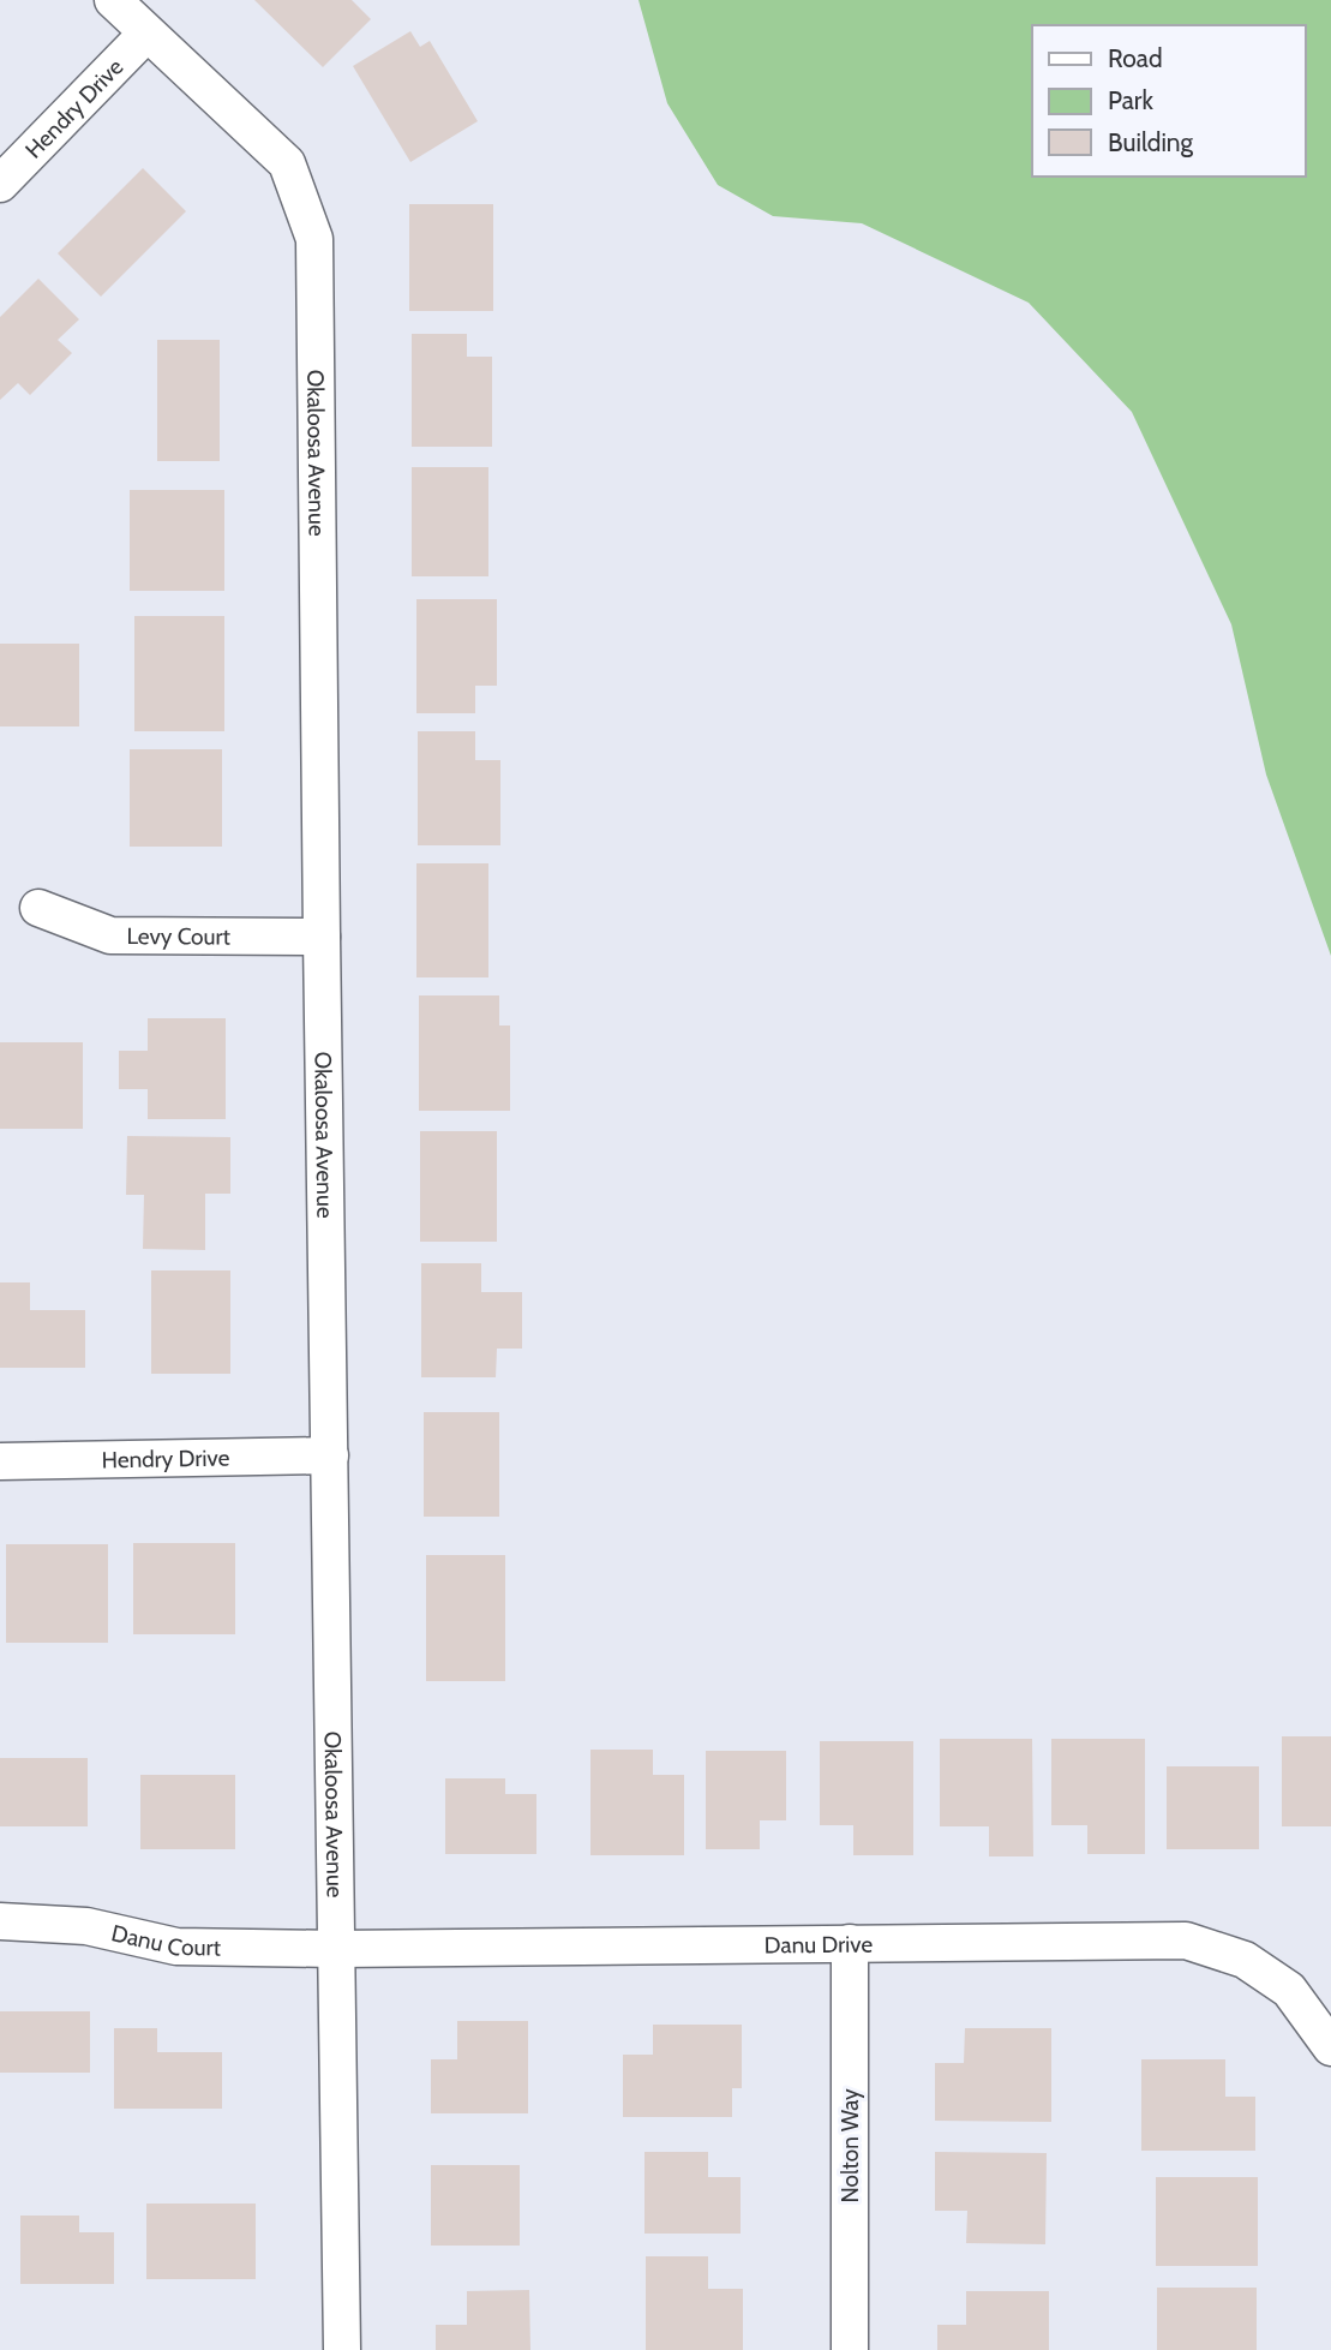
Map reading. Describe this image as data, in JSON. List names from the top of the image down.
{
  "streets": {
    "street": [
      "Hendry Drive",
      "Okaloosa Avenue",
      "Levy Court",
      "Danu Court",
      "Danu Drive",
      "Nolton Way"
    ]
  },
  "crossings": [
    ["Hendry Drive", "Okaloosa Avenue"],
    ["Okaloosa Avenue", "Levy Court"],
    ["Okaloosa Avenue", "Danu Court"],
    ["Okaloosa Avenue", "Danu Drive"],
    ["Danu Court", "Danu Drive"],
    ["Danu Drive", "Nolton Way"]
  ],
  "legend": ["Road", "Park", "Building"]
}
